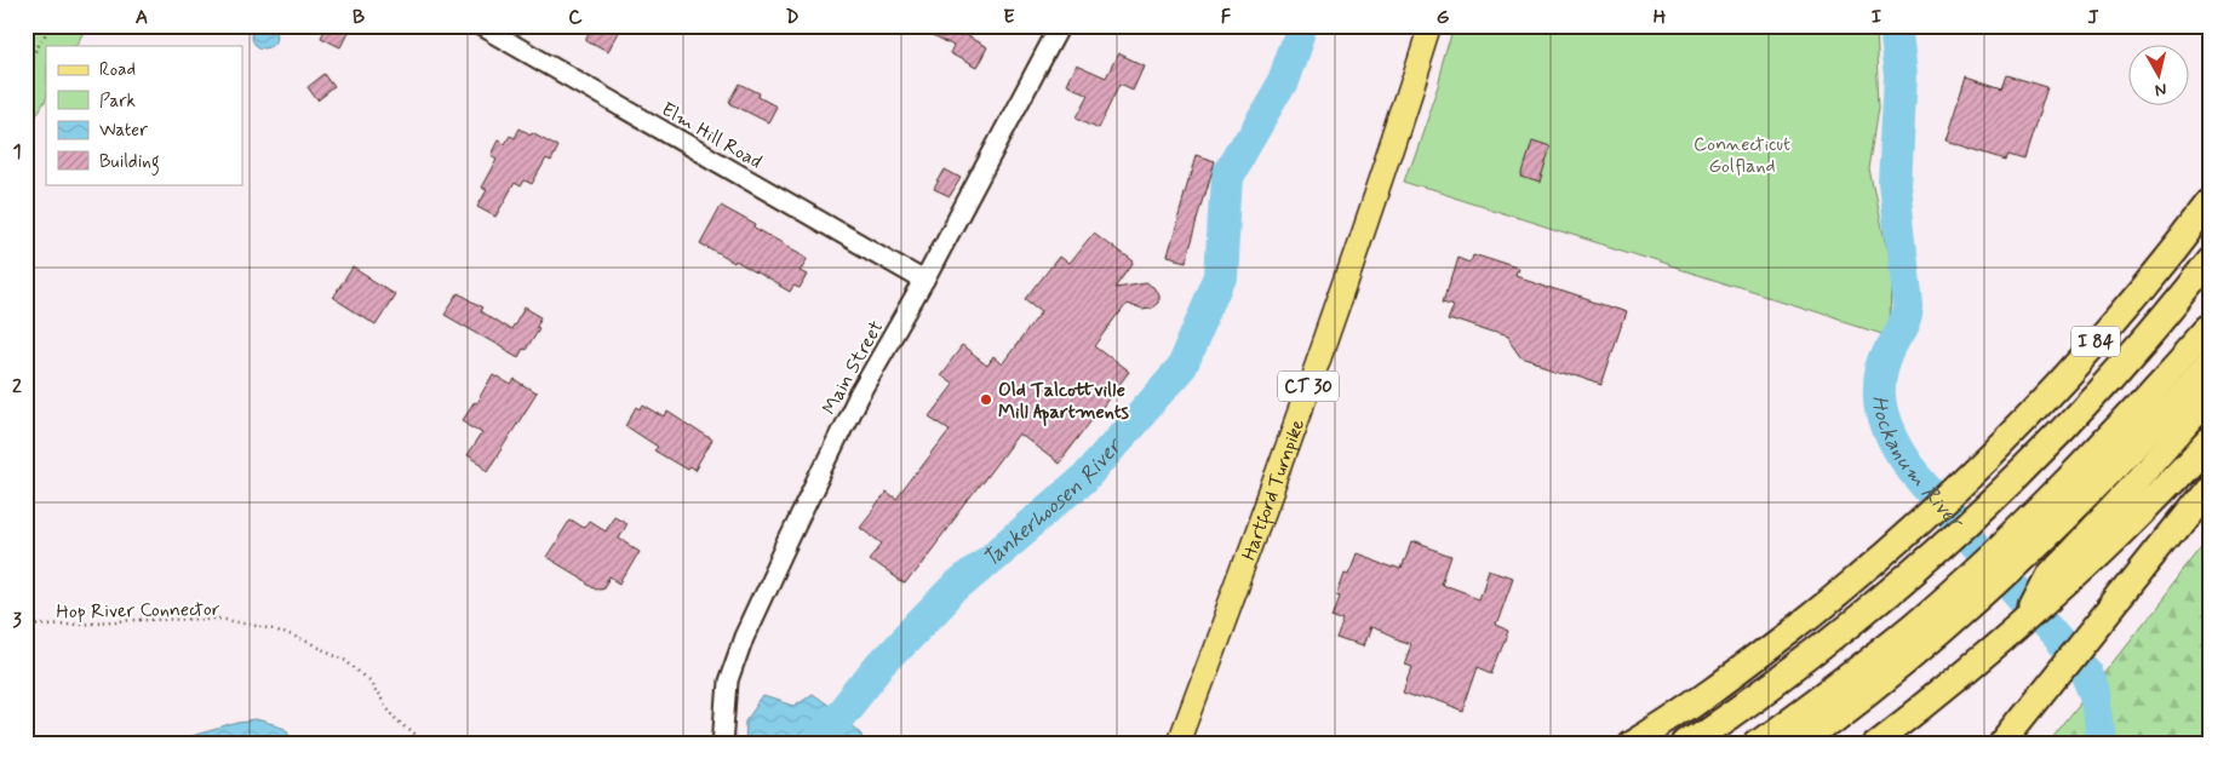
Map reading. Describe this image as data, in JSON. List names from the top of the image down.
{
  "streets": {
    "highway": ["I 84"],
    "main road": ["CT 30", "Hartford Turnpike"],
    "street": ["Elm Hill Road", "Main Street"],
    "path": ["Hop River Connector"]
  },
  "crossings": [
    ["Elm Hill Road", "Main Street"]
  ],
  "water": ["Hockanum River", "Tankerhoosen River"],
  "parks": ["Connecticut Golfland"],
  "places": ["Old Talcottville Mill Apartments"],
  "legend": [
    "Road",
    "Park",
    "Water",
    "Building"
  ],
  "north": "bottom",
  "grid": {
    "columns": [
      "A",
      "B",
      "C",
      "D",
      "E",
      "F",
      "G",
      "H",
      "I",
      "J"
    ],
    "rows": ["1", "2", "3"]
  }
}
